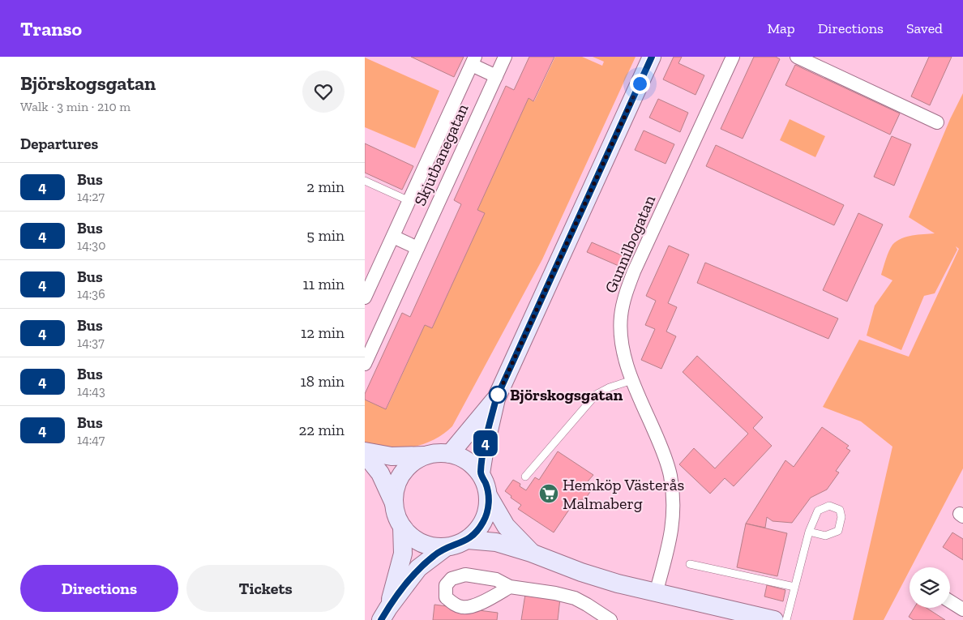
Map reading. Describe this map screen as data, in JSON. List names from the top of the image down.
{
  "streets": {
    "street": ["Skjutbanegatan", "Gunnilbogatan"]
  },
  "places": {
    "other": ["Björskogsgatan"],
    "supermarket": ["Hemköp Västerås Malmaberg"]
  },
  "lines": ["bus line 4"],
  "page": {
    "header": "Transo",
    "nav": ["Map", "Directions", "Saved"],
    "heading": [
      ["Björskogsgatan", "Walk · 3 min · 210 m"],
      "Departures"
    ],
    "on_map": "4",
    "list": [
      {
        "mark": "4",
        "name": "Bus",
        "note": "14:27",
        "value": "2 min"
      },
      {
        "mark": "4",
        "name": "Bus",
        "note": "14:30",
        "value": "5 min"
      },
      {
        "mark": "4",
        "name": "Bus",
        "note": "14:36",
        "value": "11 min"
      },
      {
        "mark": "4",
        "name": "Bus",
        "note": "14:37",
        "value": "12 min"
      },
      {
        "mark": "4",
        "name": "Bus",
        "note": "14:43",
        "value": "18 min"
      },
      {
        "mark": "4",
        "name": "Bus",
        "note": "14:47",
        "value": "22 min"
      }
    ],
    "buttons": ["Directions", "Tickets"]
  }
}
